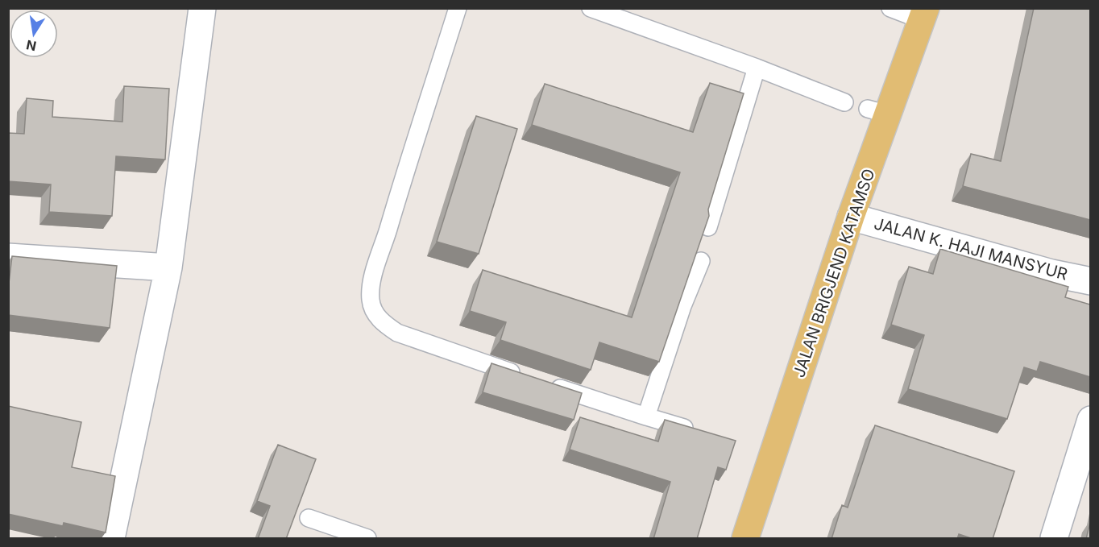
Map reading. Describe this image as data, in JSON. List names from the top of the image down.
{
  "streets": {
    "main road": ["JALAN BRIGJEND KATAMSO"],
    "street": ["JALAN K. HAJI MANSYUR"]
  },
  "crossings": [
    ["JALAN K. HAJI MANSYUR", "JALAN BRIGJEND KATAMSO"]
  ],
  "north": "bottom"
}
